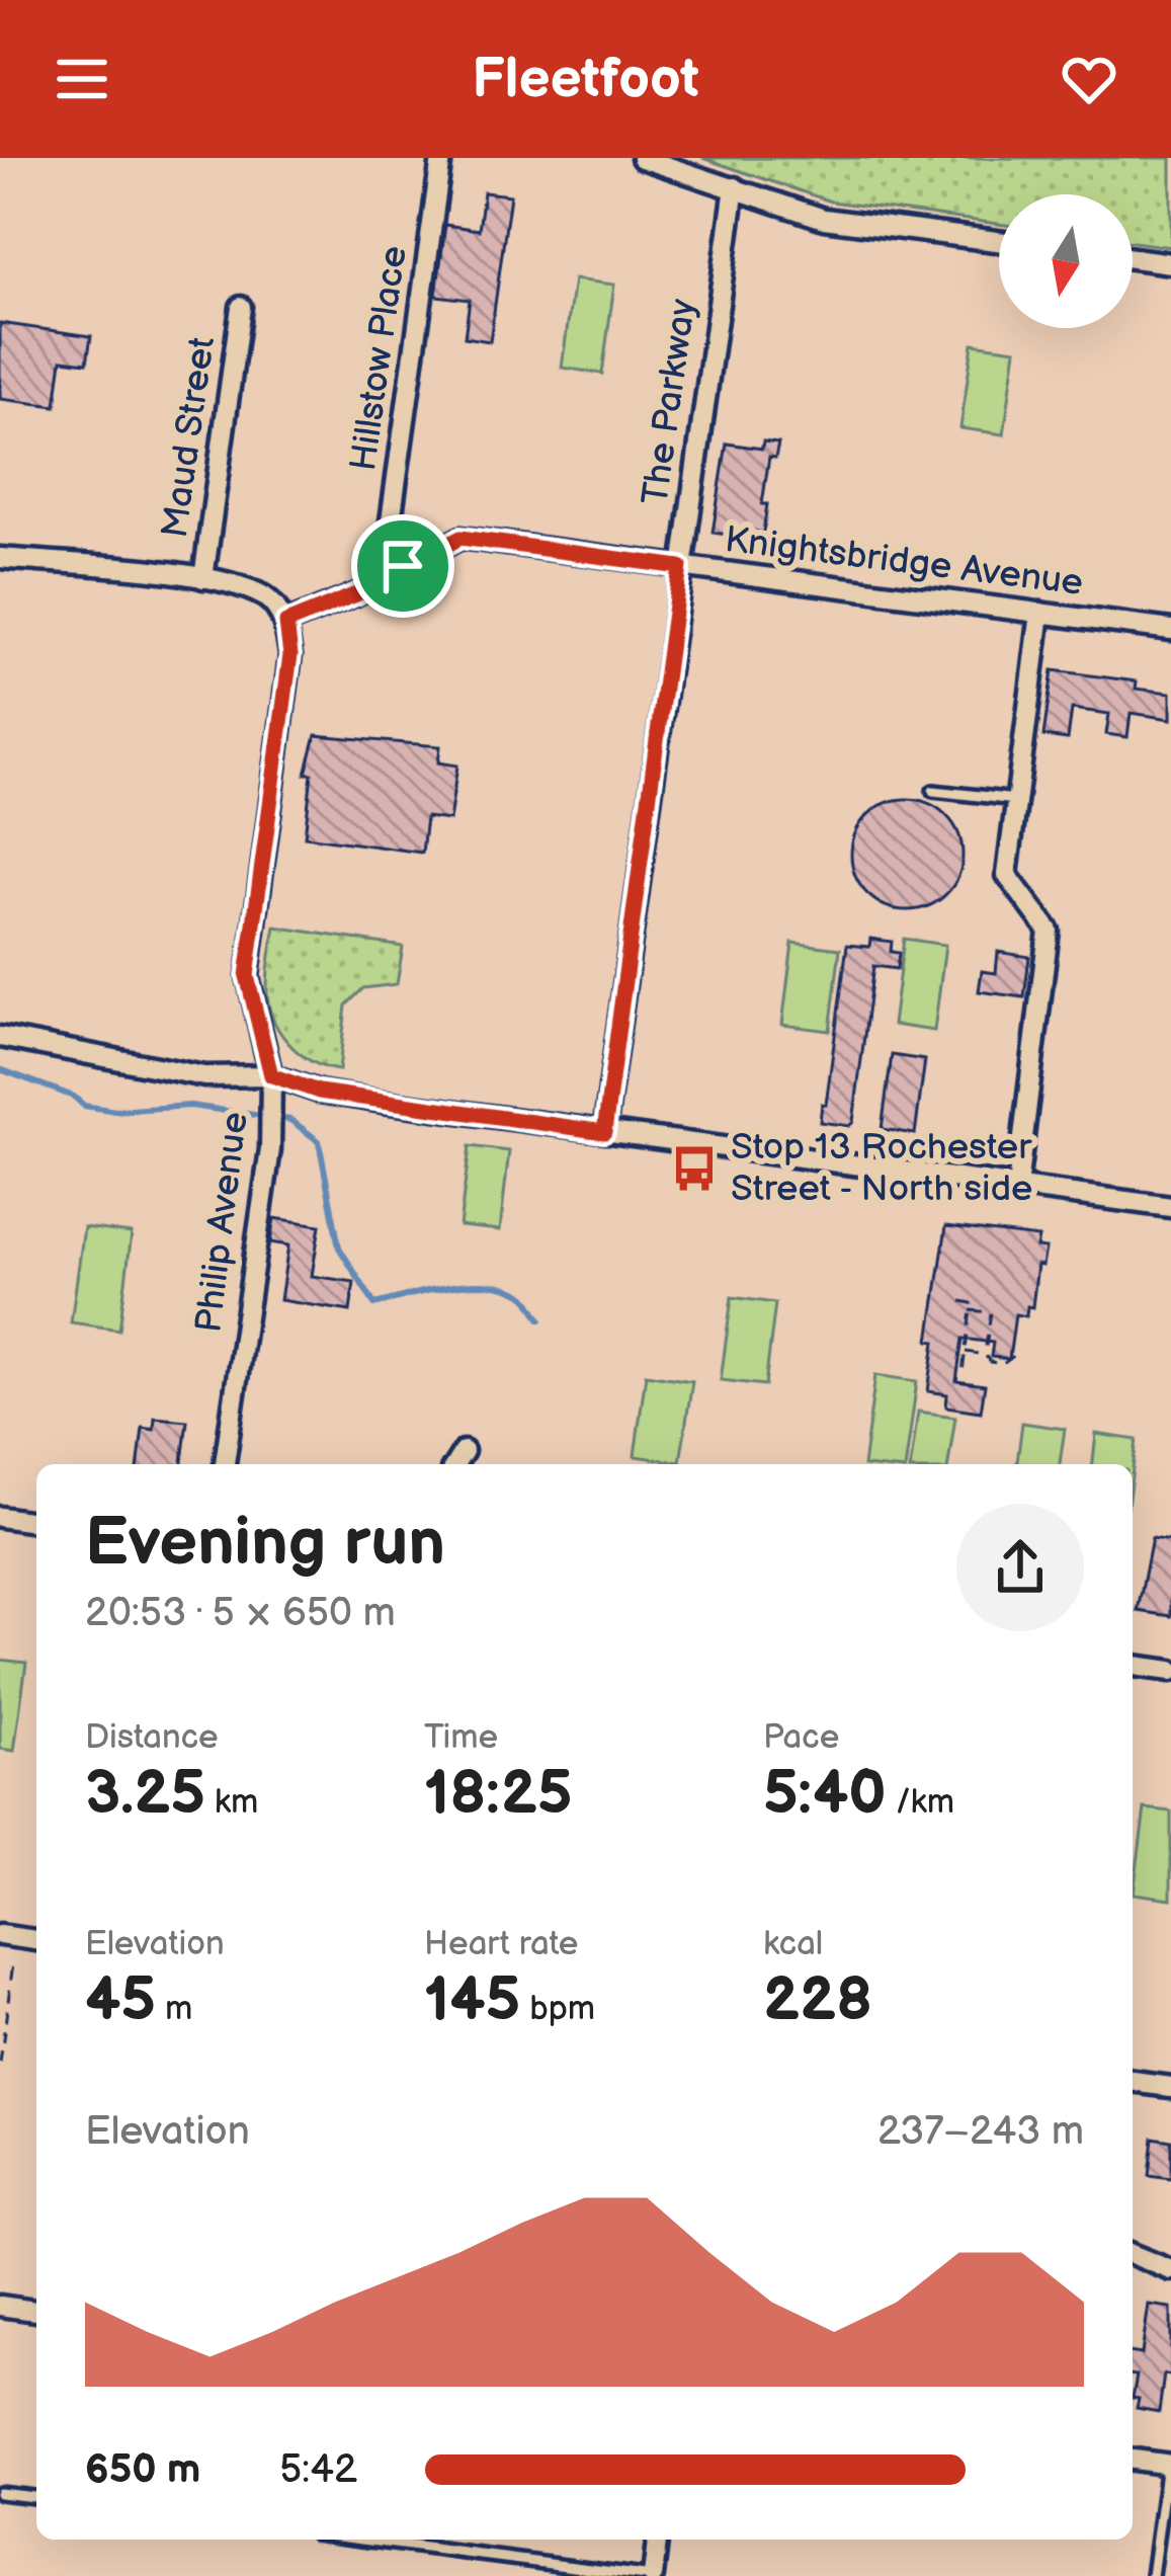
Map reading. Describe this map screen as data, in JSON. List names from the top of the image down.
{
  "streets": {
    "street": [
      "Hillstow Place",
      "The Parkway",
      "Maud Street",
      "Knightsbridge Avenue",
      "Philip Avenue"
    ]
  },
  "crossings": [
    ["Hillstow Place", "Knightsbridge Avenue"],
    ["The Parkway", "Knightsbridge Avenue"],
    ["Knightsbridge Avenue", "Philip Avenue"]
  ],
  "places": {
    "bus stop": ["Stop 13 Rochester Street - North side"]
  },
  "north": "bottom",
  "page": {
    "header": "Fleetfoot",
    "heading": ["Evening run", "20:53 · 5 × 650 m"],
    "stats": [
      ["Distance", "3.25 km"],
      ["Time", "18:25"],
      ["Pace", "5:40 /km"],
      ["Elevation", "45 m"],
      ["Heart rate", "145 bpm"],
      ["kcal", "228"]
    ],
    "chart": ["Elevation", "237–243 m"],
    "list": [
      {
        "name": "650 m",
        "note": "5:42"
      }
    ]
  }
}
